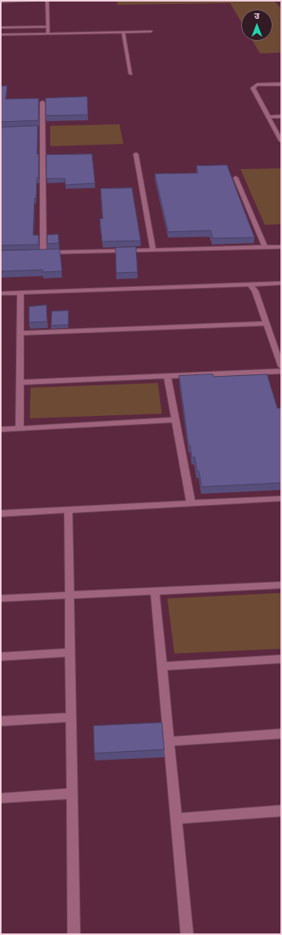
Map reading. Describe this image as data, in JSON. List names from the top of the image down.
{
  "north": "top"
}
